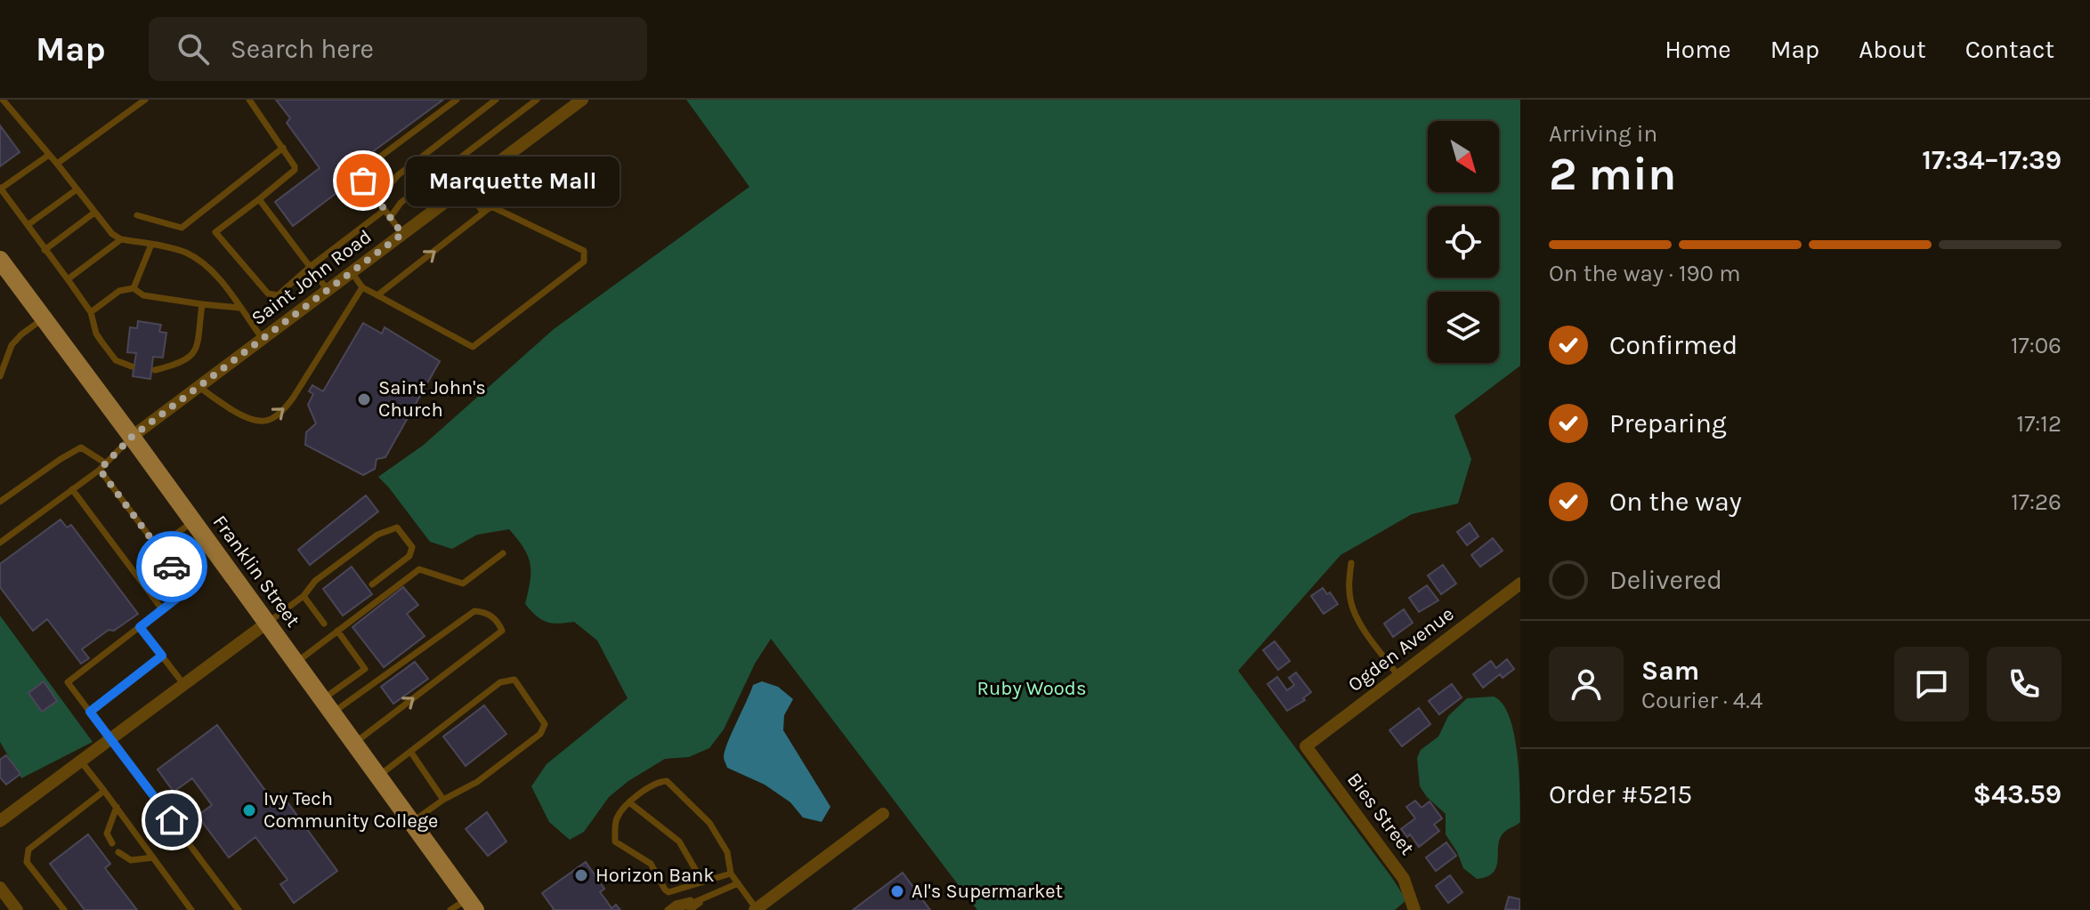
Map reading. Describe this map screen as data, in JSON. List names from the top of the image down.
{
  "streets": {
    "main road": ["Franklin Street"],
    "street": ["Saint John Road", "Ogden Avenue", "Bies Street"]
  },
  "crossings": [
    ["Saint John Road", "Franklin Street"],
    ["Ogden Avenue", "Bies Street"]
  ],
  "parks": ["Ruby Woods"],
  "places": [
    "Marquette Mall",
    "Saint John's Church",
    "Ivy Tech Community College",
    "Horizon Bank",
    "Al's Supermarket"
  ],
  "north": "bottom right",
  "page": {
    "header": "Map",
    "search": "Search here",
    "nav": [
      "Home",
      "Map",
      "About",
      "Contact"
    ],
    "heading": ["2 min", "Arriving in", "17:34–17:39"],
    "panel": [
      "Sam",
      "Courier · 4.4",
      "Order #5215",
      "$43.59"
    ],
    "bubble": "Marquette Mall",
    "bar": "On the way · 190 m",
    "list": [
      ["Confirmed", "17:06"],
      ["Preparing", "17:12"],
      ["On the way", "17:26"],
      "Delivered"
    ]
  }
}
